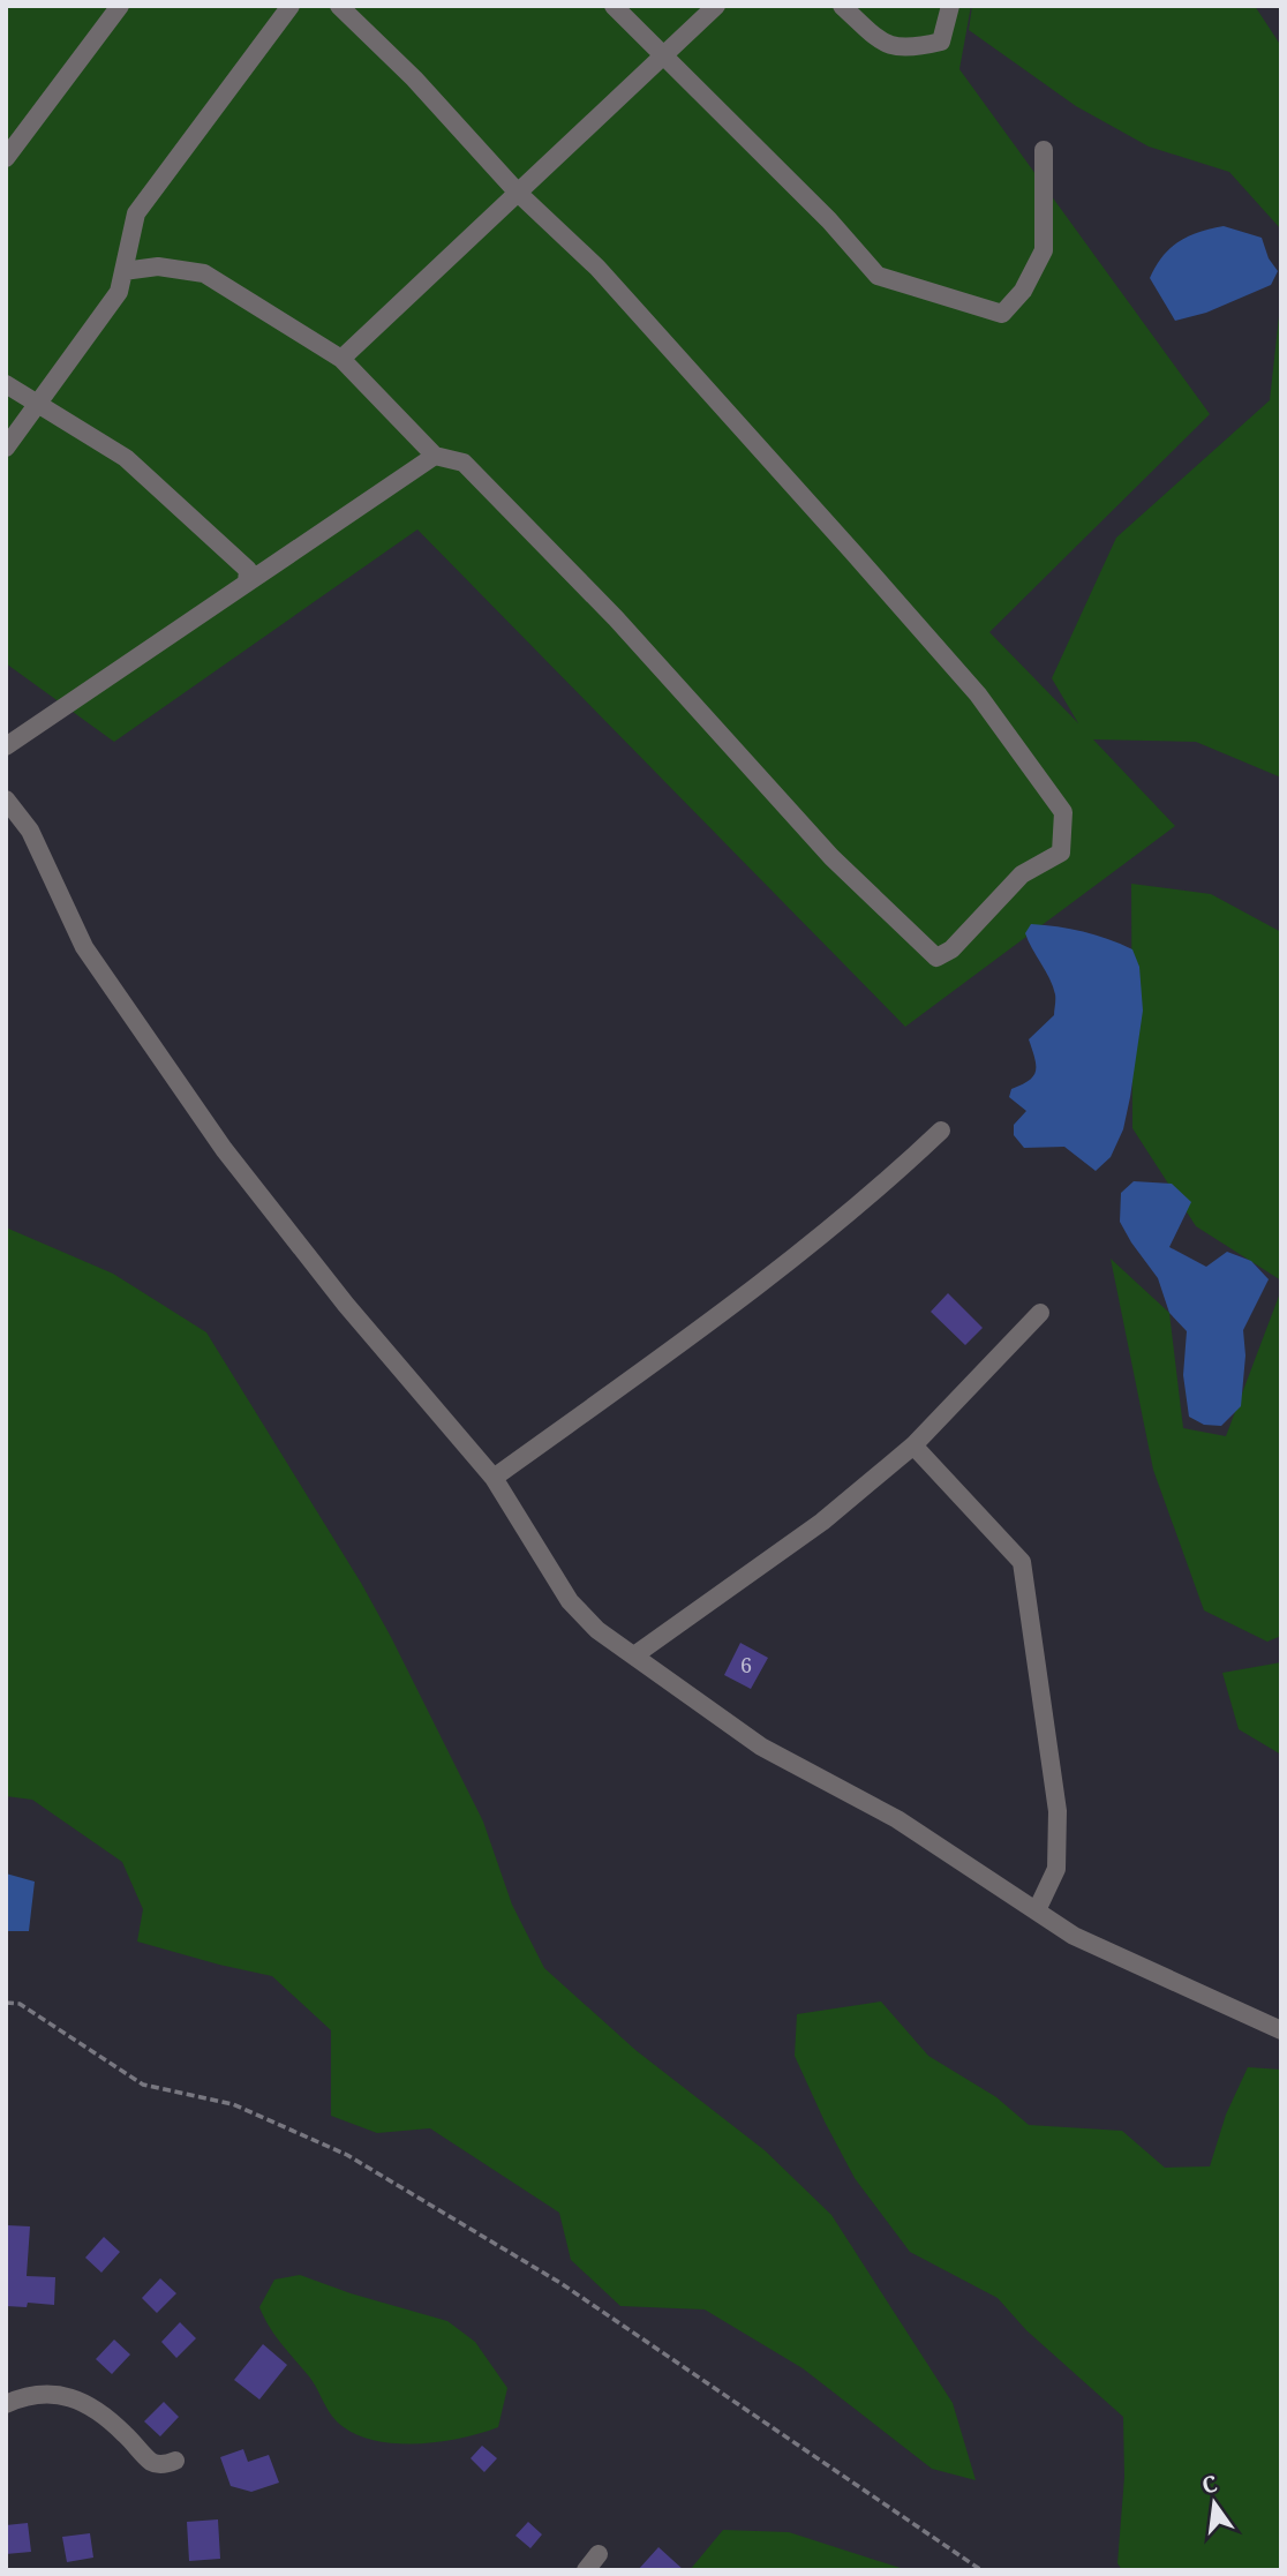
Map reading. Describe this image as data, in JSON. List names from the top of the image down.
{
  "house_numbers": ["6"],
  "north": "top"
}
